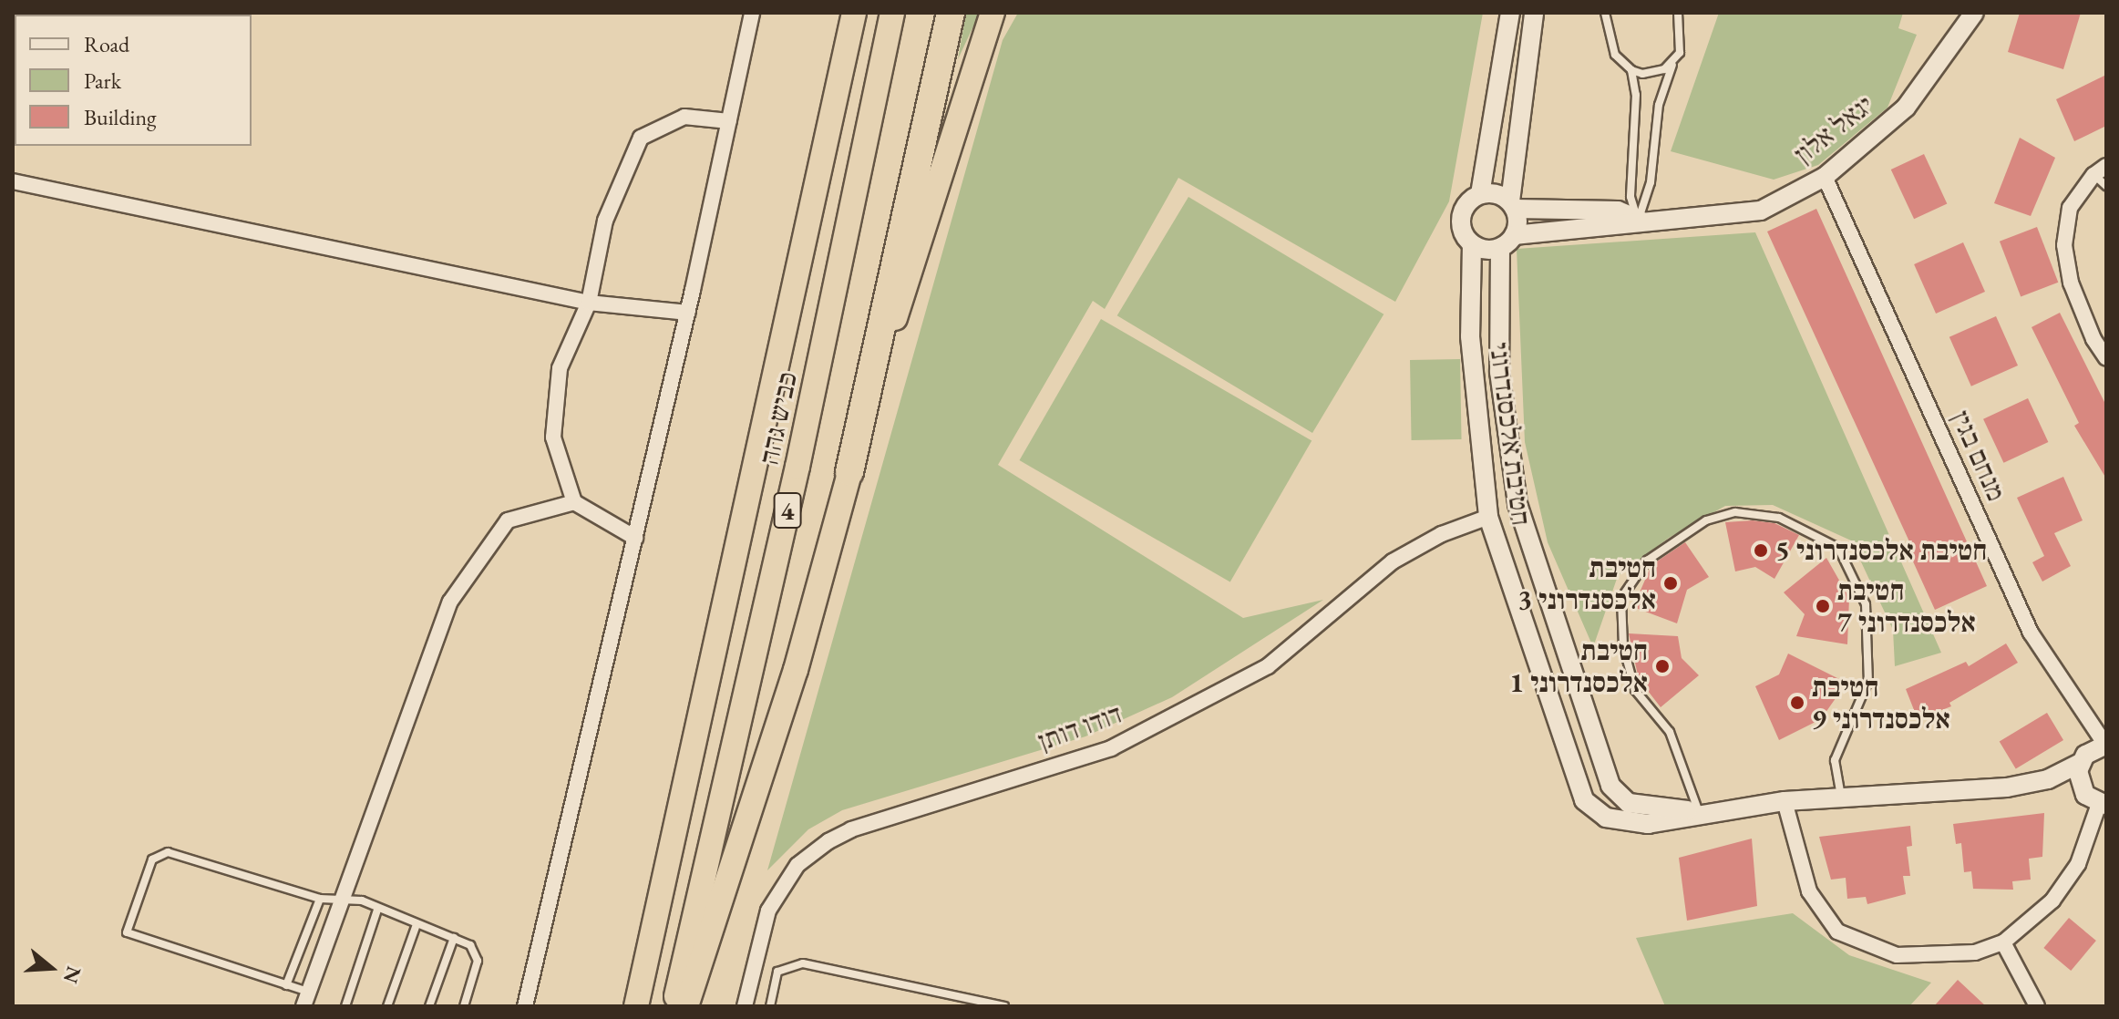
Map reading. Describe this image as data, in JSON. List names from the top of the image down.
{
  "streets": {
    "highway": ["כביש גהה", "4"],
    "street": [
      "יגאל אלון",
      "חטיבת אלכסנדרוני",
      "מנחם בגין",
      "דודו דותן"
    ]
  },
  "crossings": [
    ["יגאל אלון", "חטיבת אלכסנדרוני"],
    ["יגאל אלון", "מנחם בגין"],
    ["חטיבת אלכסנדרוני", "מנחם בגין"],
    ["חטיבת אלכסנדרוני", "דודו דותן"]
  ],
  "places": [
    "חטיבת אלכסנדרוני 5",
    "חטיבת אלכסנדרוני 3",
    "חטיבת אלכסנדרוני 7",
    "חטיבת אלכסנדרוני 1",
    "חטיבת אלכסנדרוני 9"
  ],
  "legend": ["Road", "Park", "Building"],
  "north": "right"
}
